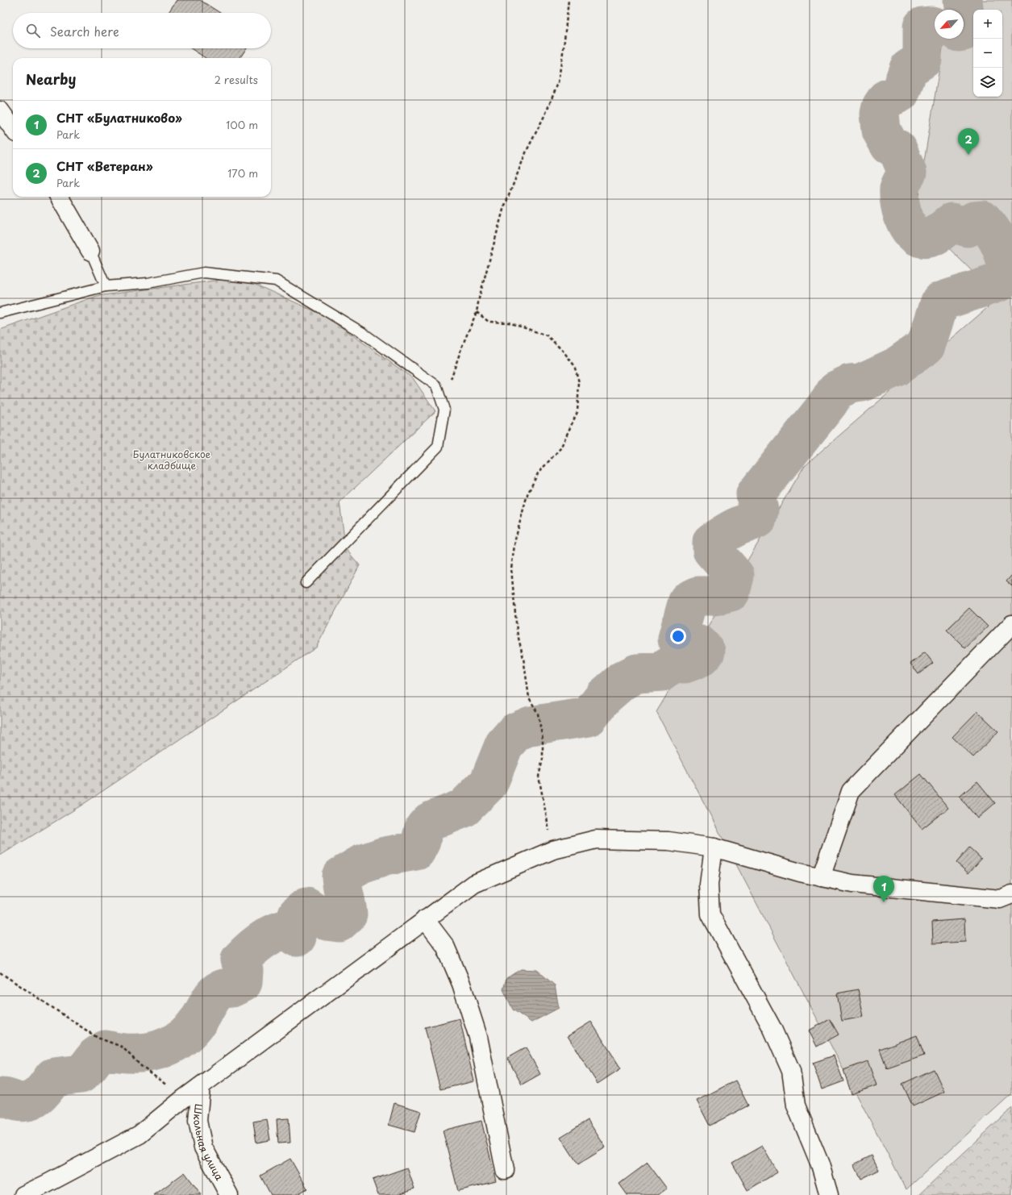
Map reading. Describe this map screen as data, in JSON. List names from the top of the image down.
{
  "streets": {
    "street": ["Школьная улица"]
  },
  "parks": ["Булатниковское кладбище"],
  "north": "bottom left",
  "page": {
    "map_buttons": ["+", "−"],
    "search": "Search here",
    "heading": ["Nearby", "2 results"],
    "list": [
      {
        "mark": "1",
        "name": "СНТ «Булатниково»",
        "note": "Park",
        "value": "100 m"
      },
      {
        "mark": "2",
        "name": "СНТ «Ветеран»",
        "note": "Park",
        "value": "170 m"
      }
    ],
    "pins": ["2", "1"]
  }
}
